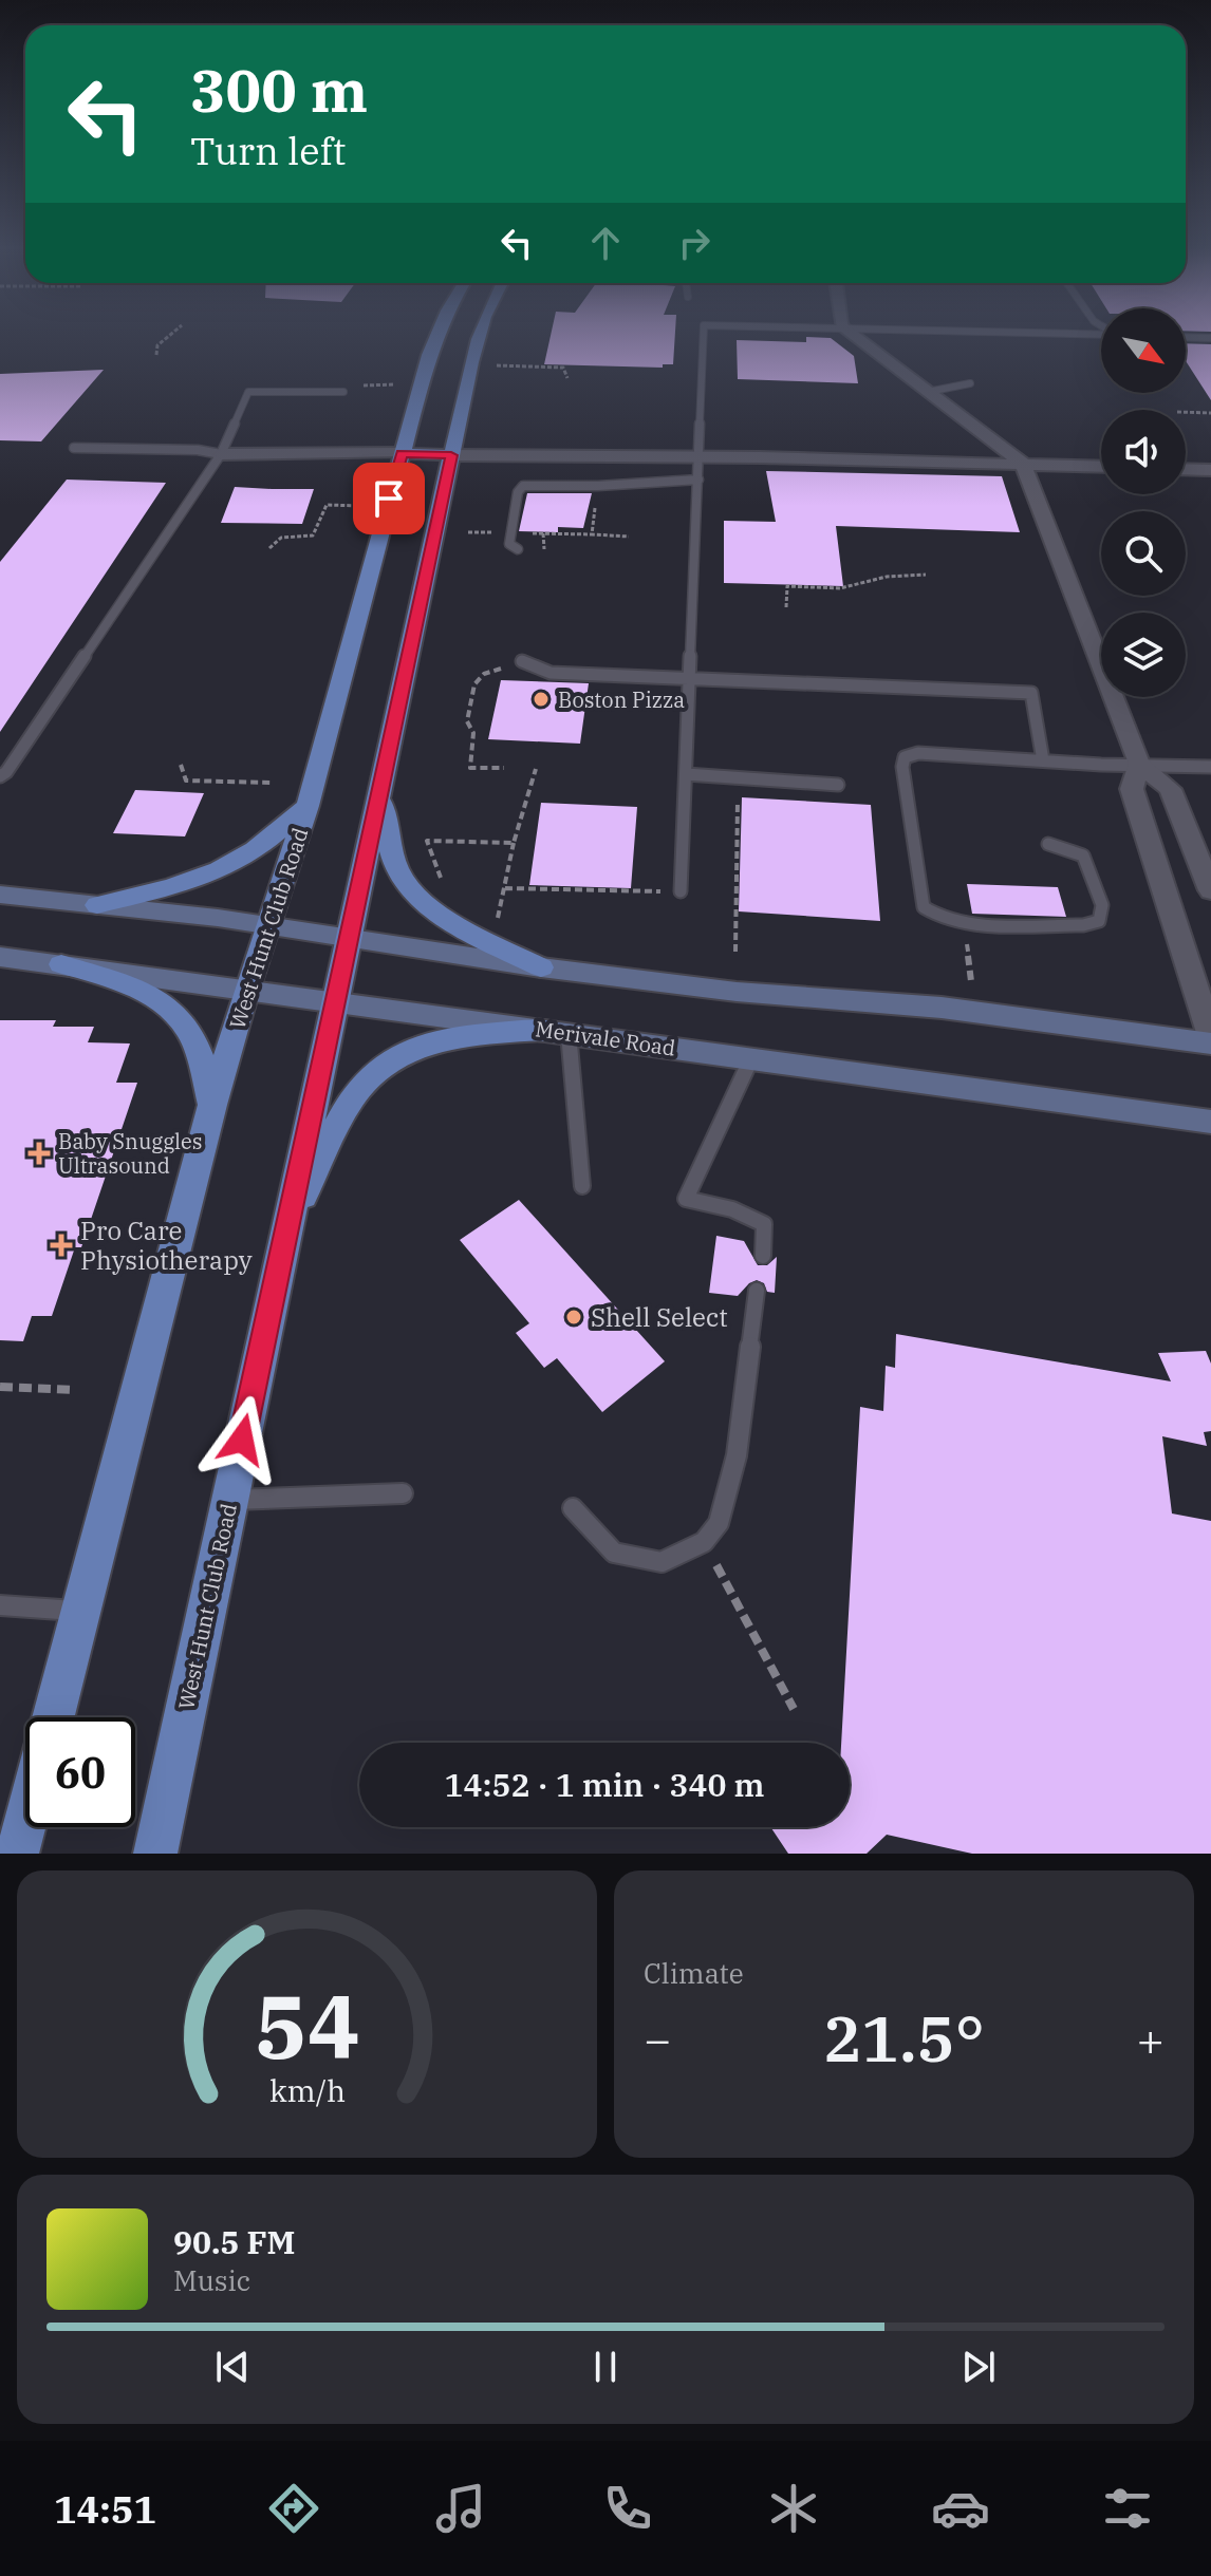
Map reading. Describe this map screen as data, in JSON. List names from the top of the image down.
{
  "streets": {
    "main road": ["West Hunt Club Road", "Merivale Road"]
  },
  "crossings": [
    ["West Hunt Club Road", "Merivale Road"]
  ],
  "places": {
    "other": ["Boston Pizza", "Shell Select"],
    "health": ["Baby Snuggles Ultrasound", "Pro Care Physiotherapy"]
  },
  "north": "bottom right",
  "page": {
    "turn": ["300 m", "Turn left"],
    "limit": "60",
    "trip": "14:52 · 1 min · 340 m",
    "tile": "Climate",
    "heat": ["−", "21.5°", "+"],
    "song": ["90.5 FM", "Music"],
    "tabs": "14:51",
    "gauge": ["54", "km/h"]
  }
}
